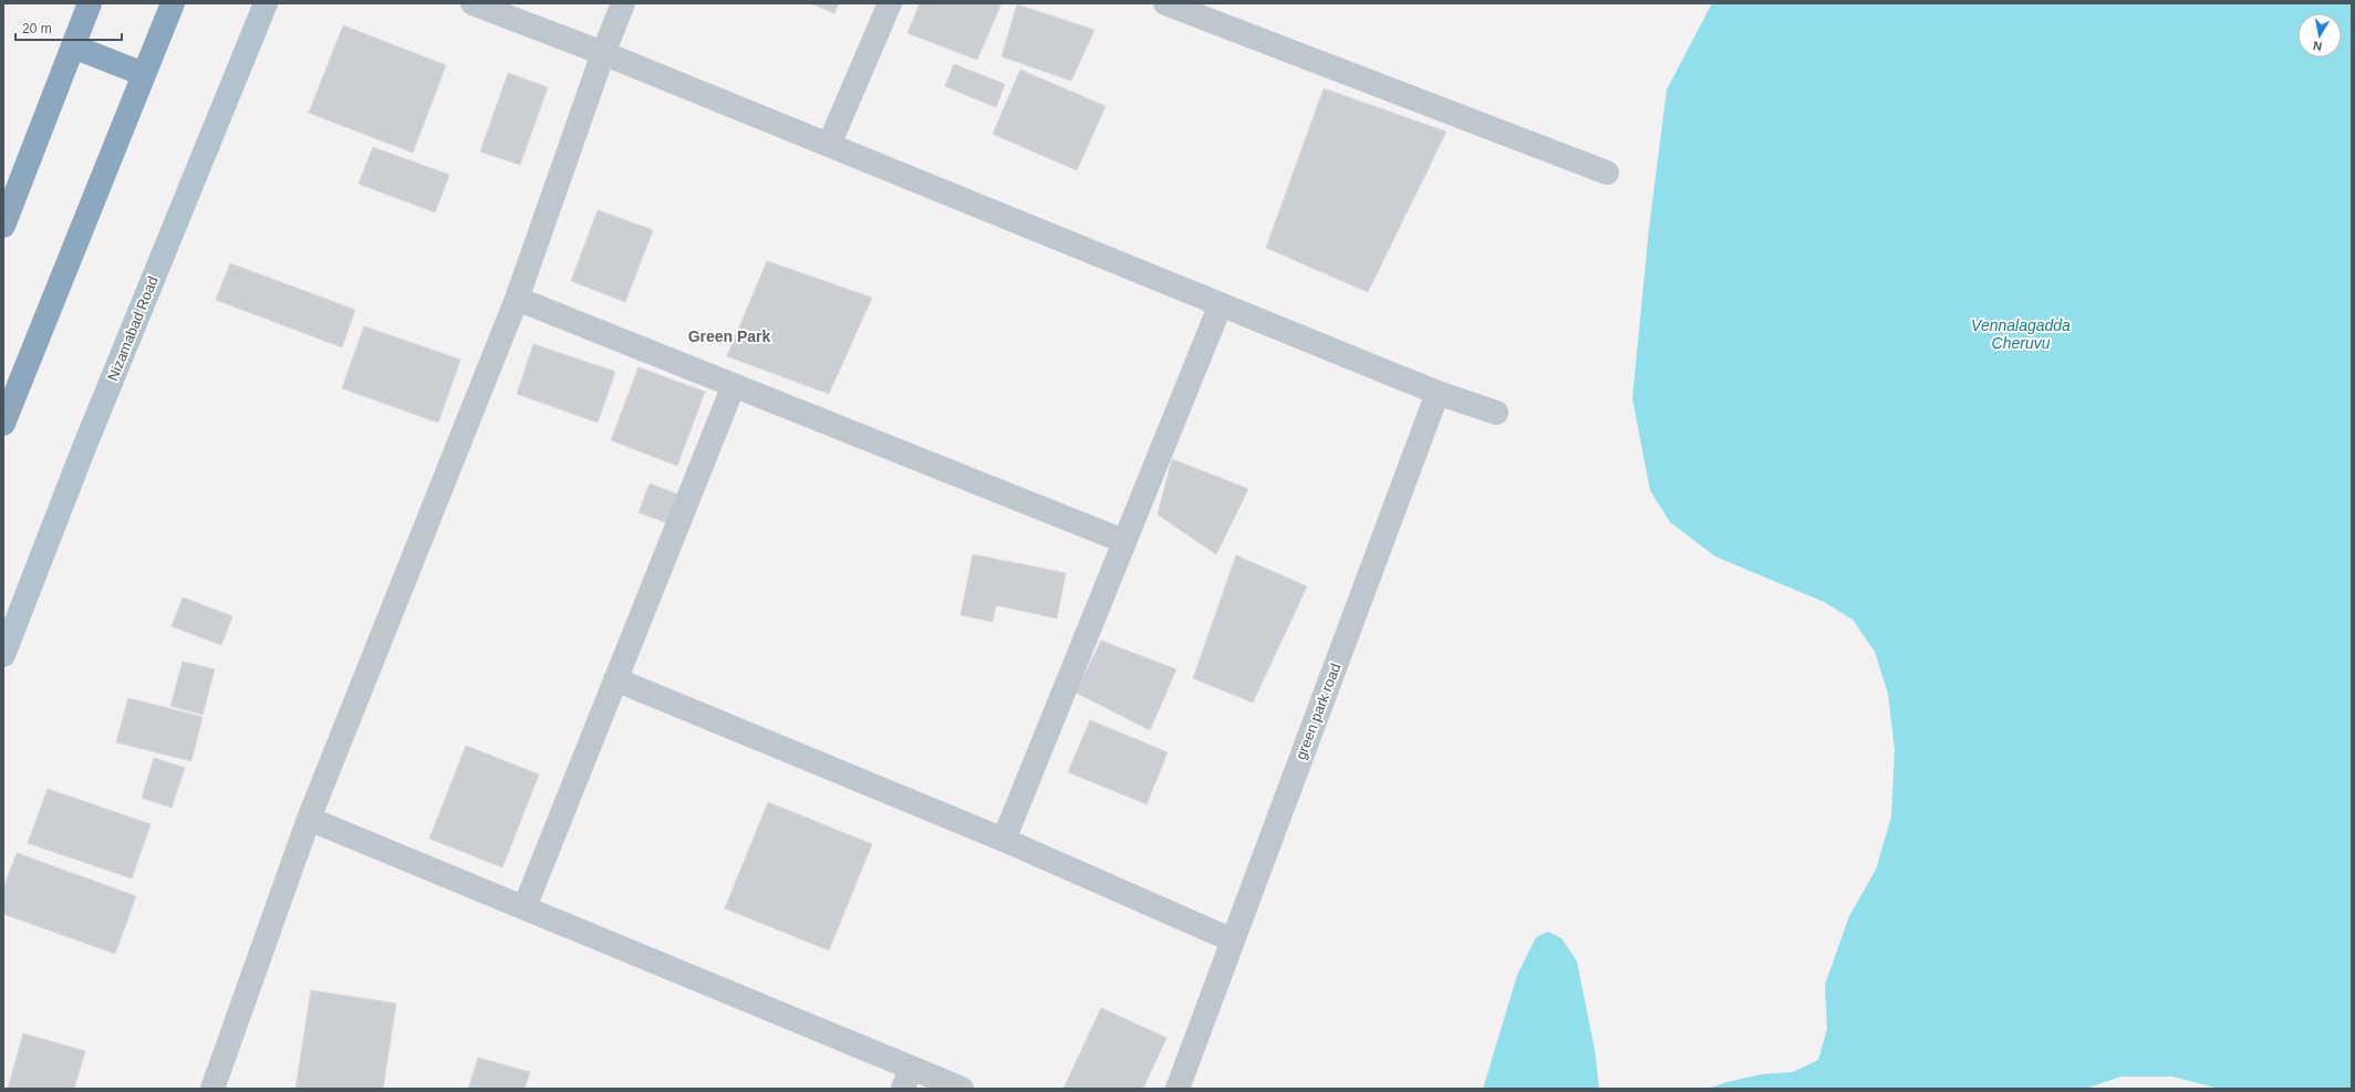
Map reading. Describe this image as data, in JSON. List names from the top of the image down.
{
  "streets": {
    "main road": ["Nizamabad Road"],
    "street": ["green park road"]
  },
  "districts": ["Green Park"],
  "water": ["Vennalagadda Cheruvu"],
  "scale_bar": "20 m",
  "north": "bottom"
}
